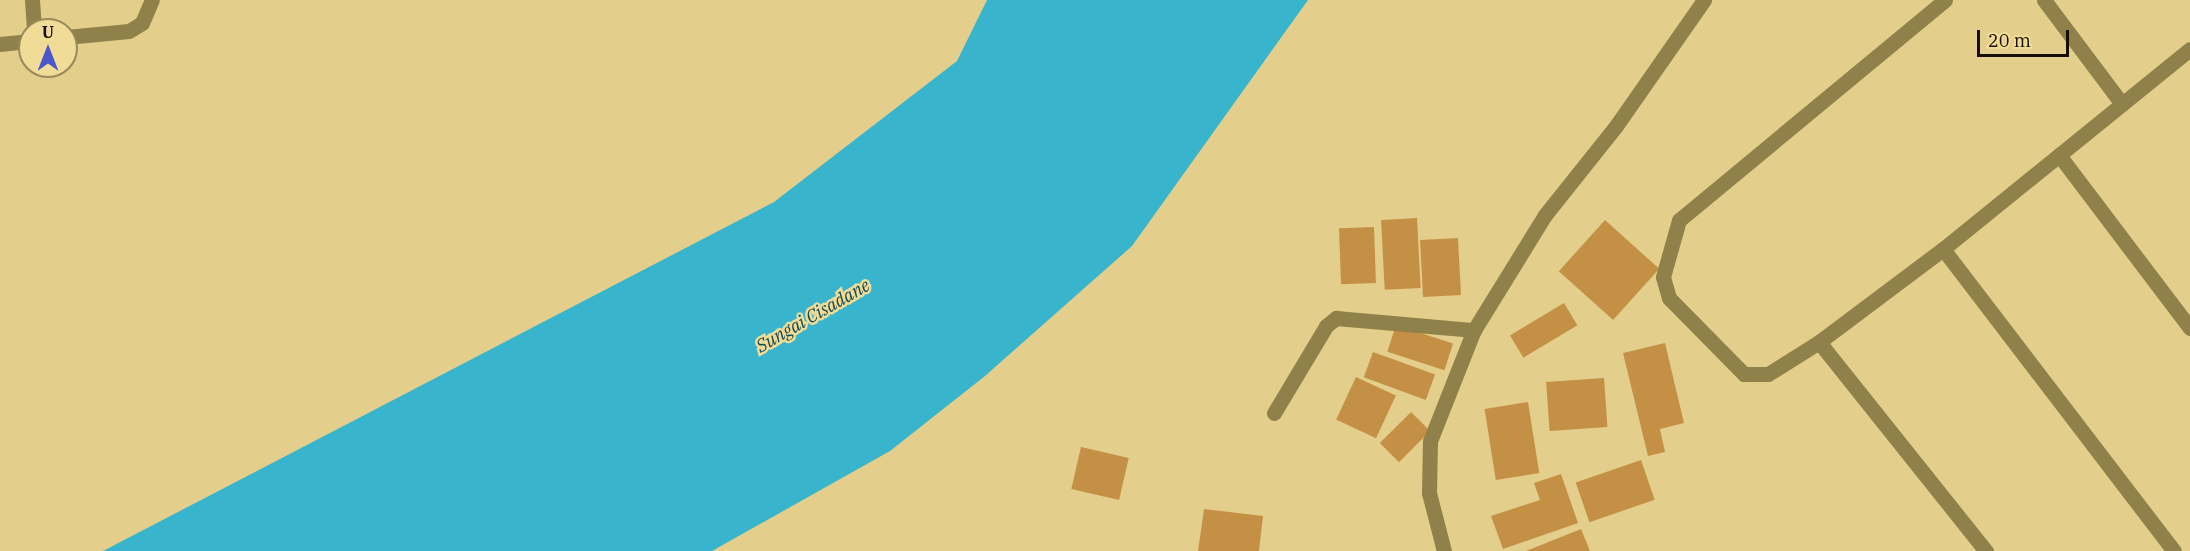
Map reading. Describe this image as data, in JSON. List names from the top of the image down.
{
  "water": ["Sungai Cisadane"],
  "scale_bar": "20 m",
  "north": "top"
}
